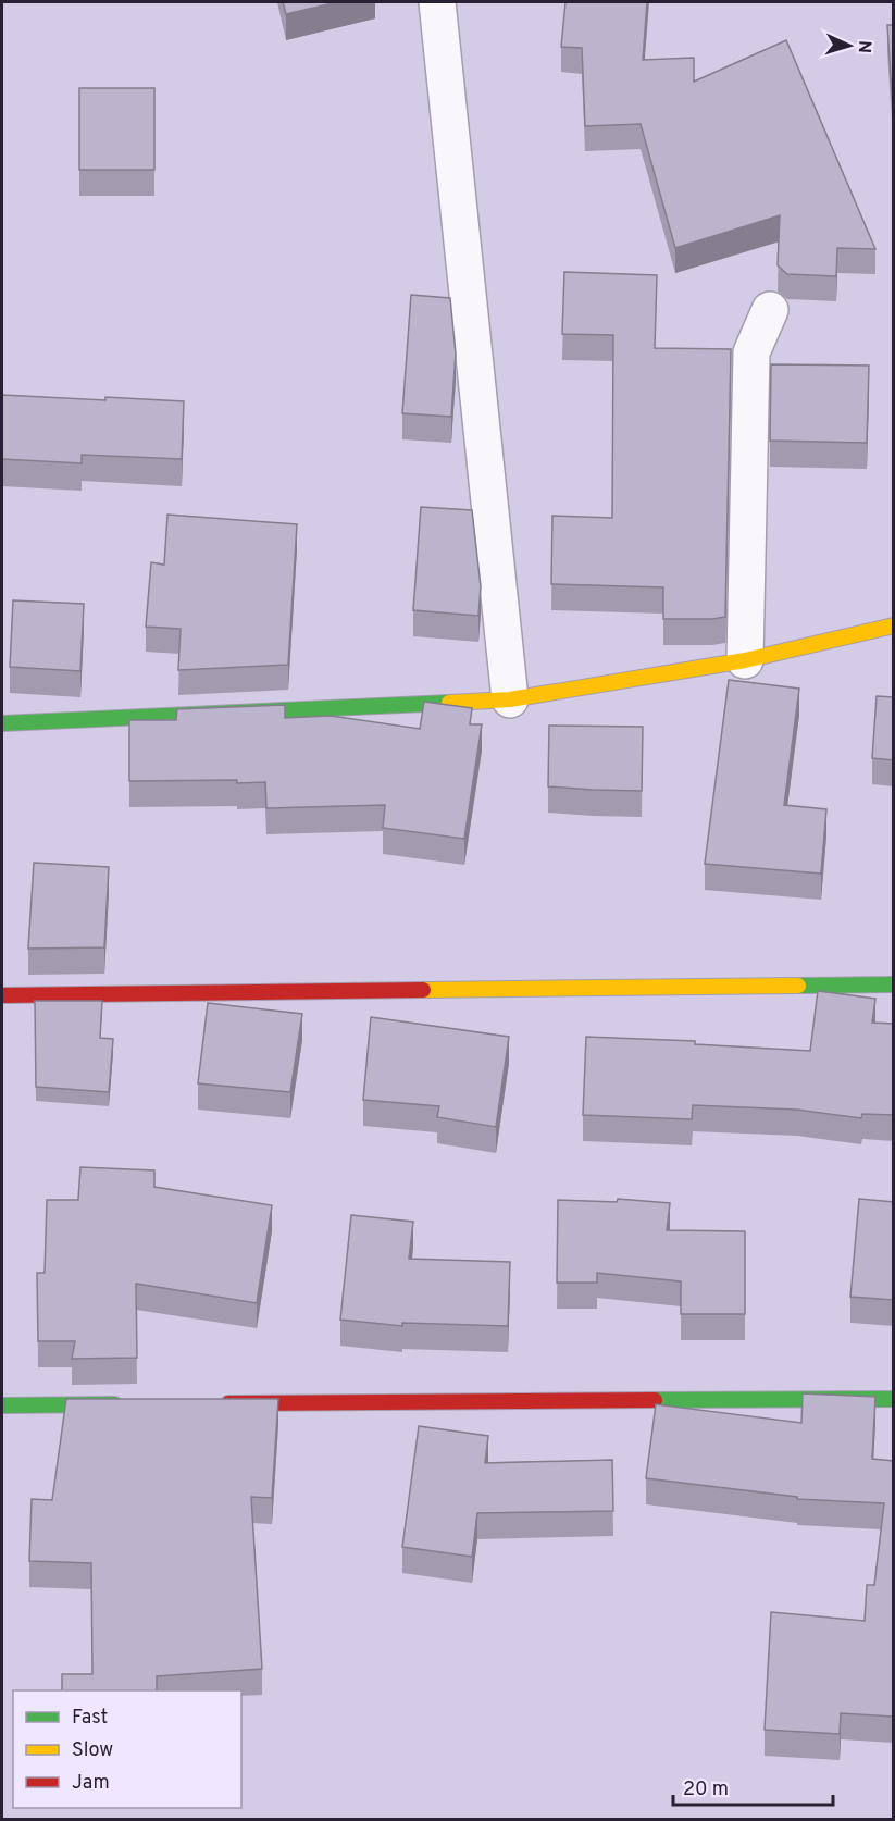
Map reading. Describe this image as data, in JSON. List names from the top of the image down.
{
  "legend": ["Fast", "Slow", "Jam"],
  "scale_bar": "20 m",
  "north": "right"
}
